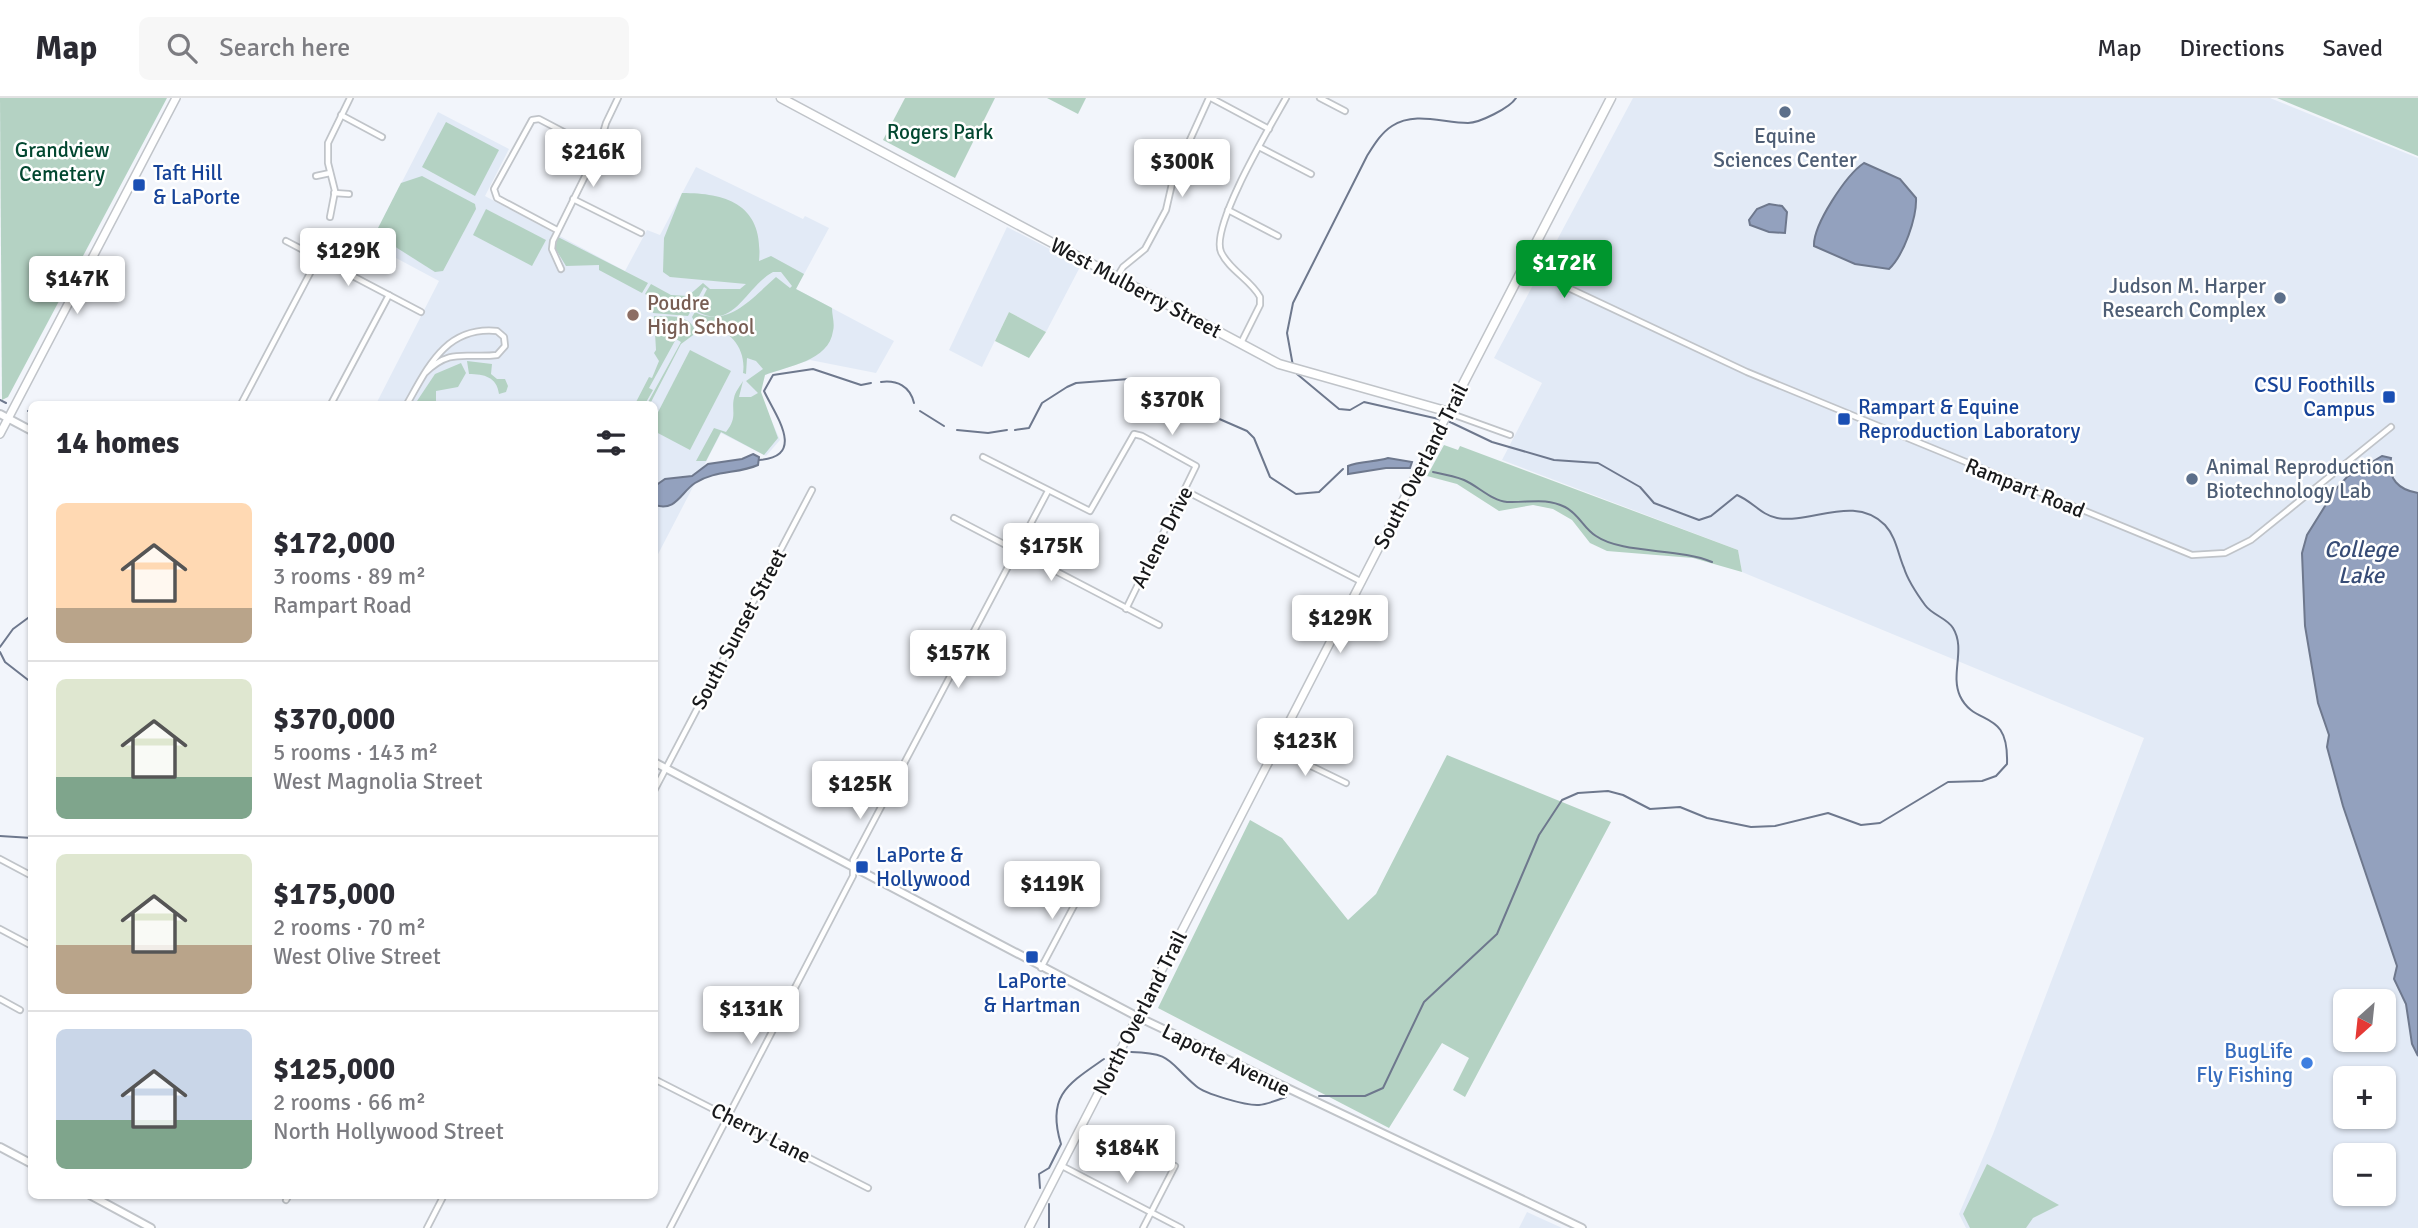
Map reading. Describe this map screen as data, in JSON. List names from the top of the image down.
{
  "streets": {
    "main road": ["West Mulberry Street", "South Overland Trail", "North Overland Trail"],
    "street": [
      "Rampart Road",
      "Arlene Drive",
      "South Sunset Street",
      "Laporte Avenue",
      "Cherry Lane"
    ]
  },
  "crossings": [
    ["West Mulberry Street", "South Overland Trail"],
    ["South Overland Trail", "Rampart Road"],
    ["South Overland Trail", "North Overland Trail"],
    ["South Sunset Street", "Laporte Avenue"],
    ["North Overland Trail", "Laporte Avenue"]
  ],
  "water": ["College Lake"],
  "parks": ["Rogers Park", "Grandview Cemetery"],
  "places": {
    "other": [
      "Equine Sciences Center",
      "Judson M. Harper Research Complex",
      "Poudre High School",
      "Animal Reproduction Biotechnology Lab",
      "BugLife Fly Fishing"
    ],
    "transit": [
      "Taft Hill & LaPorte",
      "CSU Foothills Campus",
      "Rampart & Equine Reproduction Laboratory",
      "LaPorte & Hollywood",
      "LaPorte & Hartman"
    ]
  },
  "north": "bottom left",
  "page": {
    "header": "Map",
    "search": "Search here",
    "nav": ["Map", "Directions", "Saved"],
    "price": [
      "$216K",
      "$300K",
      "$129K",
      "$172K",
      "$147K",
      "$370K",
      "$175K",
      "$129K",
      "$157K",
      "$123K",
      "$125K",
      "$119K",
      "$131K",
      "$184K"
    ],
    "heading": "14 homes",
    "list": [
      {
        "name": "$172,000",
        "note": "3 rooms · 89 m² · Rampart Road"
      },
      {
        "name": "$370,000",
        "note": "5 rooms · 143 m² · West Magnolia Street"
      },
      {
        "name": "$175,000",
        "note": "2 rooms · 70 m² · West Olive Street"
      },
      {
        "name": "$125,000",
        "note": "2 rooms · 66 m² · North Hollywood Street"
      }
    ],
    "map_buttons": ["+", "−"]
  }
}
